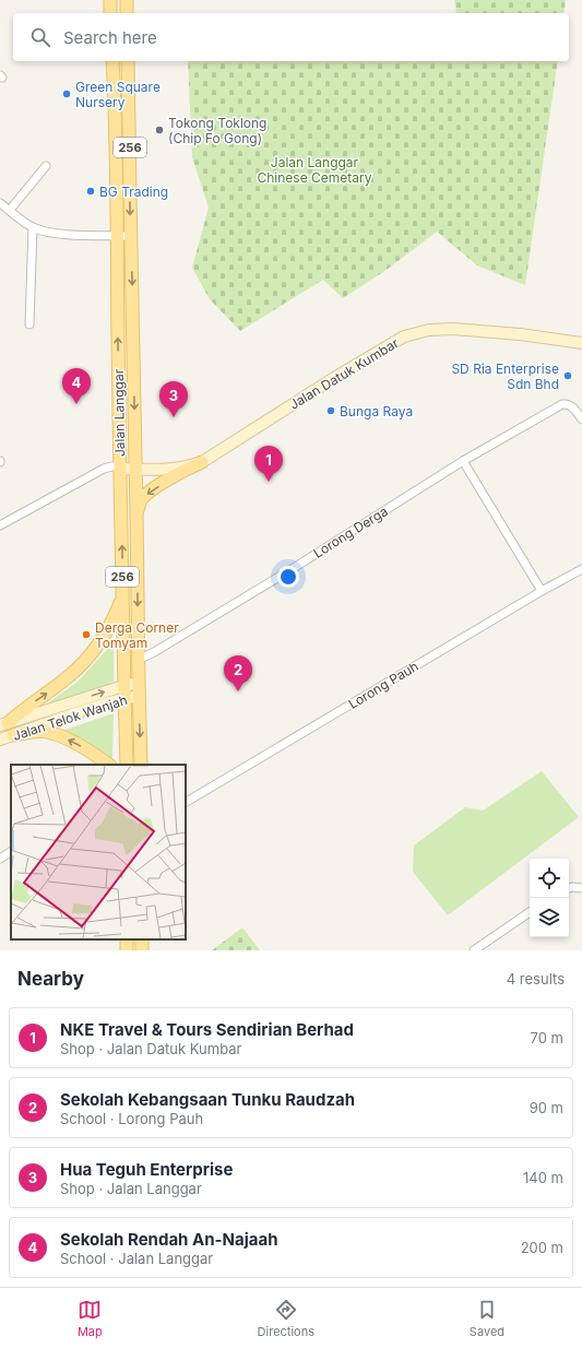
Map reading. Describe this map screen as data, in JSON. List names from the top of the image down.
{
  "streets": {
    "main road": [
      "256",
      "Jalan Datuk Kumbar",
      "Jalan Langgar",
      "Jalan Telok Wanjah"
    ],
    "street": ["Lorong Derga", "Lorong Pauh"]
  },
  "crossings": [
    ["Jalan Datuk Kumbar", "Jalan Langgar"],
    ["Jalan Langgar", "Lorong Derga"],
    ["Jalan Langgar", "Jalan Telok Wanjah"]
  ],
  "parks": ["Jalan Langgar Chinese Cemetary"],
  "places": [
    "Green Square Nursery",
    "Tokong Toklong (Chip Fo Gong)",
    "BG Trading",
    "SD Ria Enterprise Sdn Bhd",
    "Bunga Raya",
    "Derga Corner Tomyam"
  ],
  "page": {
    "search": "Search here",
    "pins": [
      "4",
      "3",
      "1",
      "2"
    ],
    "heading": ["Nearby", "4 results"],
    "list": [
      {
        "mark": "1",
        "name": "NKE Travel & Tours Sendirian Berhad",
        "note": "Shop · Jalan Datuk Kumbar",
        "value": "70 m"
      },
      {
        "mark": "2",
        "name": "Sekolah Kebangsaan Tunku Raudzah",
        "note": "School · Lorong Pauh",
        "value": "90 m"
      },
      {
        "mark": "3",
        "name": "Hua Teguh Enterprise",
        "note": "Shop · Jalan Langgar",
        "value": "140 m"
      },
      {
        "mark": "4",
        "name": "Sekolah Rendah An-Najaah",
        "note": "School · Jalan Langgar",
        "value": "200 m"
      }
    ],
    "nav": ["Map", "Directions", "Saved"]
  }
}
